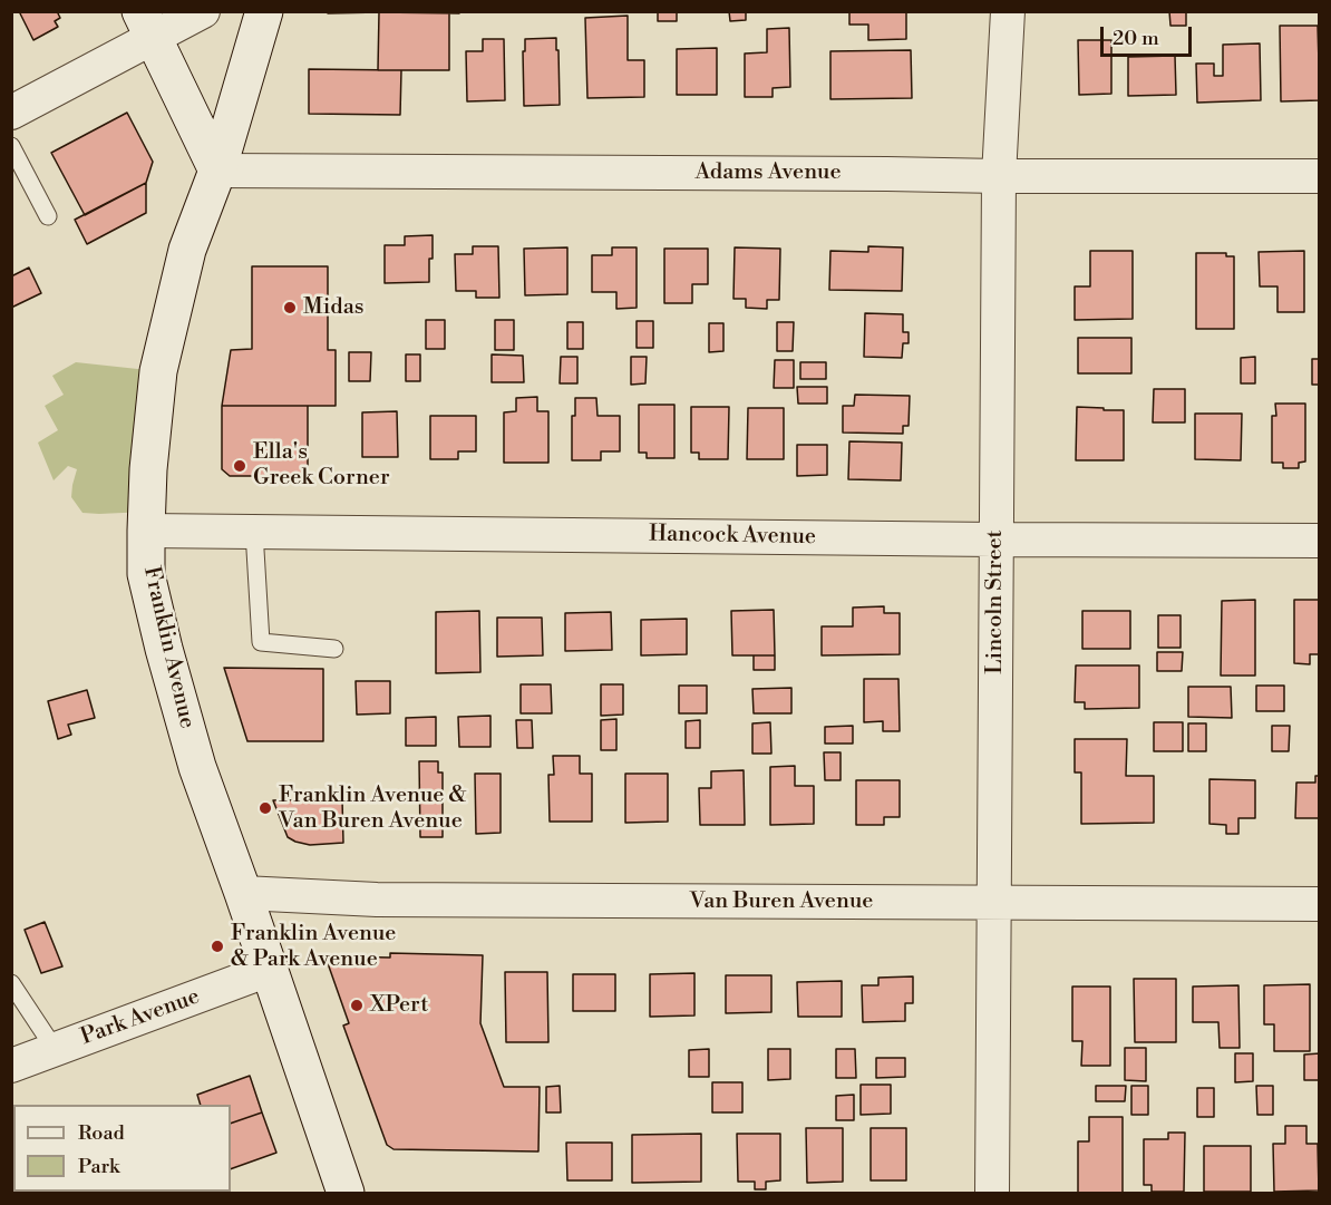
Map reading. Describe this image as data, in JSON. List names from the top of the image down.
{
  "streets": {
    "main road": ["Franklin Avenue"],
    "street": [
      "Adams Avenue",
      "Hancock Avenue",
      "Lincoln Street",
      "Van Buren Avenue",
      "Park Avenue"
    ]
  },
  "crossings": [
    ["Adams Avenue", "Lincoln Street"],
    ["Adams Avenue", "Franklin Avenue"],
    ["Hancock Avenue", "Lincoln Street"],
    ["Hancock Avenue", "Franklin Avenue"],
    ["Lincoln Street", "Van Buren Avenue"],
    ["Franklin Avenue", "Van Buren Avenue"],
    ["Franklin Avenue", "Park Avenue"]
  ],
  "places": [
    "Midas",
    "Ella's Greek Corner",
    "Franklin Avenue & Van Buren Avenue",
    "Franklin Avenue & Park Avenue",
    "XPert"
  ],
  "legend": ["Road", "Park"],
  "scale_bar": "20 m"
}
